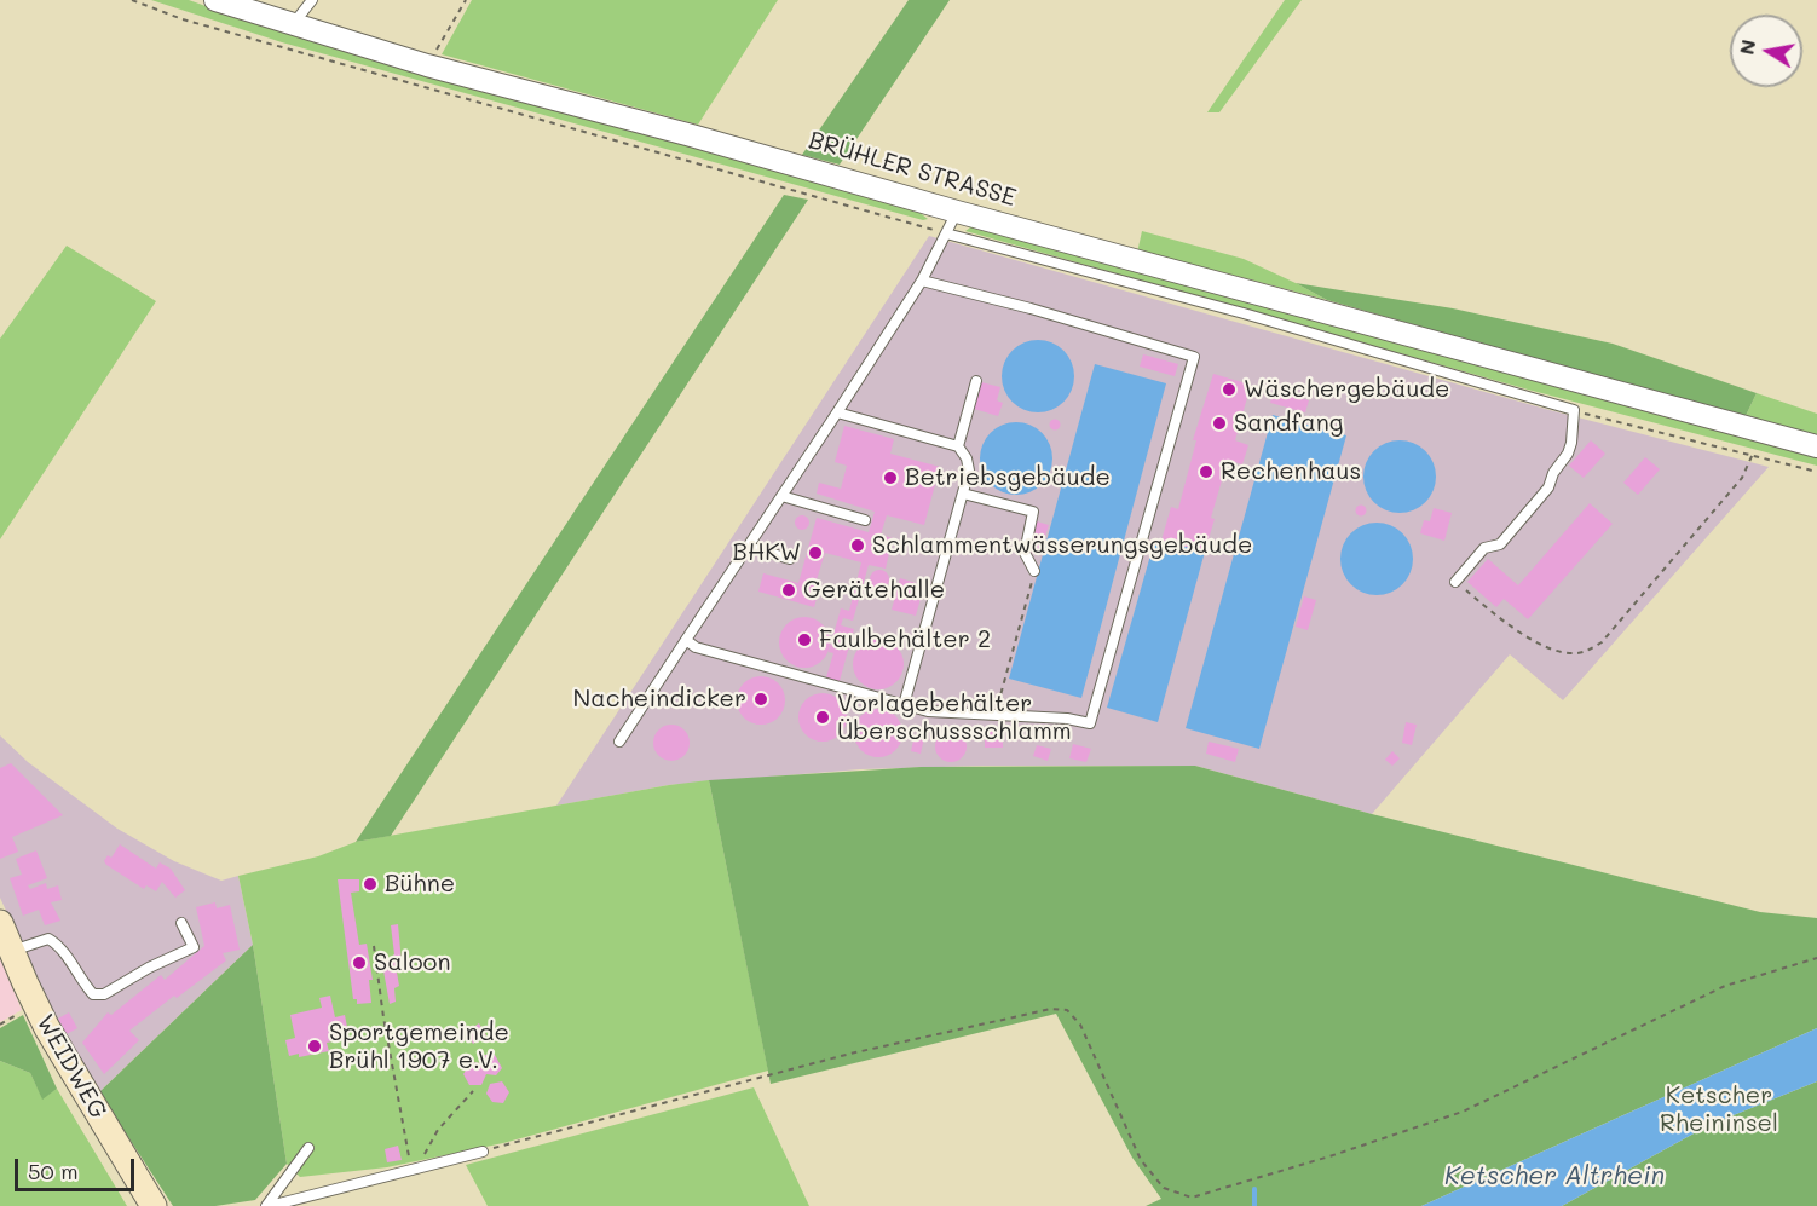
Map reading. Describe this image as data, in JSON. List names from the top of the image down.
{
  "streets": {
    "main road": ["WEIDWEG"],
    "street": ["BRÜHLER STRASSE"]
  },
  "water": ["Ketscher Altrhein"],
  "parks": ["Ketscher Rheininsel"],
  "places": [
    "Wäschergebäude",
    "Sandfang",
    "Rechenhaus",
    "Betriebsgebäude",
    "Schlammentwässerungsgebäude",
    "BHKW",
    "Gerätehalle",
    "Faulbehälter 2",
    "Nacheindicker",
    "Vorlagebehälter Überschussschlamm",
    "Bühne",
    "Saloon",
    "Sportgemeinde Brühl 1907 e.V."
  ],
  "scale_bar": "50 m",
  "north": "left"
}
